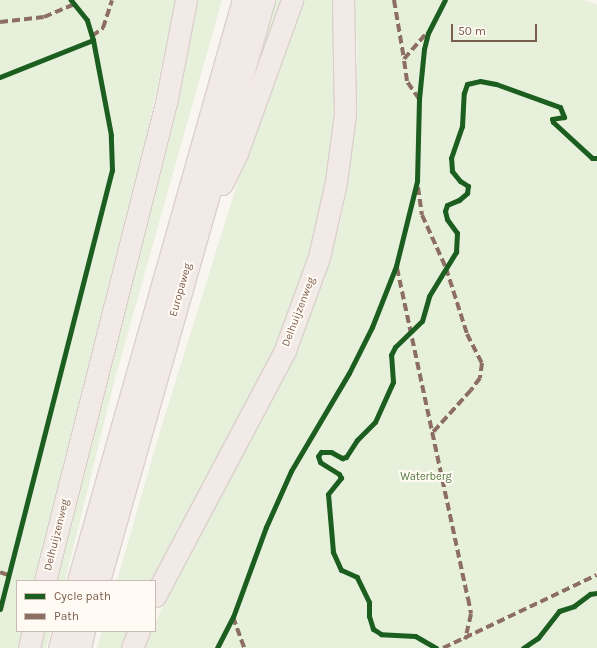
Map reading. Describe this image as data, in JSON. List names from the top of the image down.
{
  "streets": {
    "highway": ["Europaweg", "Delhuijzenweg"]
  },
  "parks": ["Waterberg"],
  "legend": ["Cycle path", "Path"],
  "scale_bar": "50 m"
}
